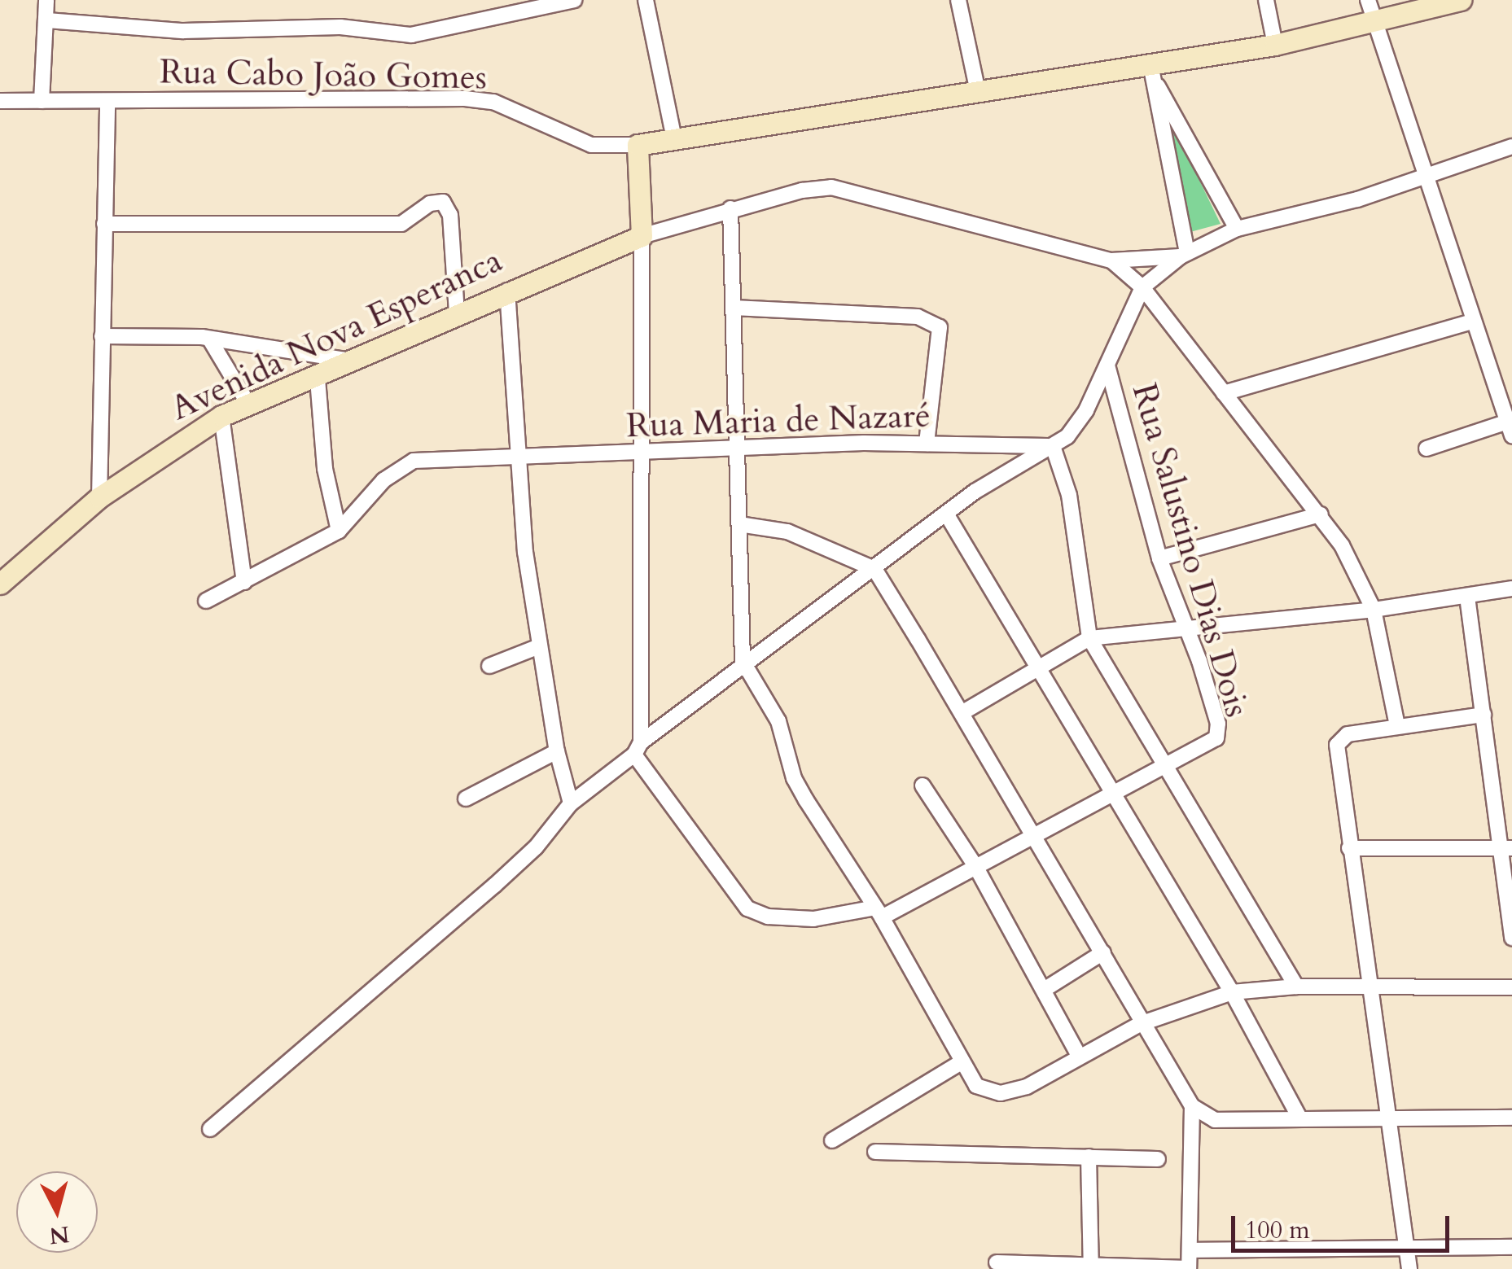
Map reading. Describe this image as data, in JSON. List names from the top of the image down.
{
  "streets": {
    "main road": ["Avenida Nova Esperanca"],
    "street": ["Rua Cabo João Gomes", "Rua Maria de Nazaré", "Rua Salustino Dias Dois"]
  },
  "scale_bar": "100 m",
  "north": "bottom"
}
